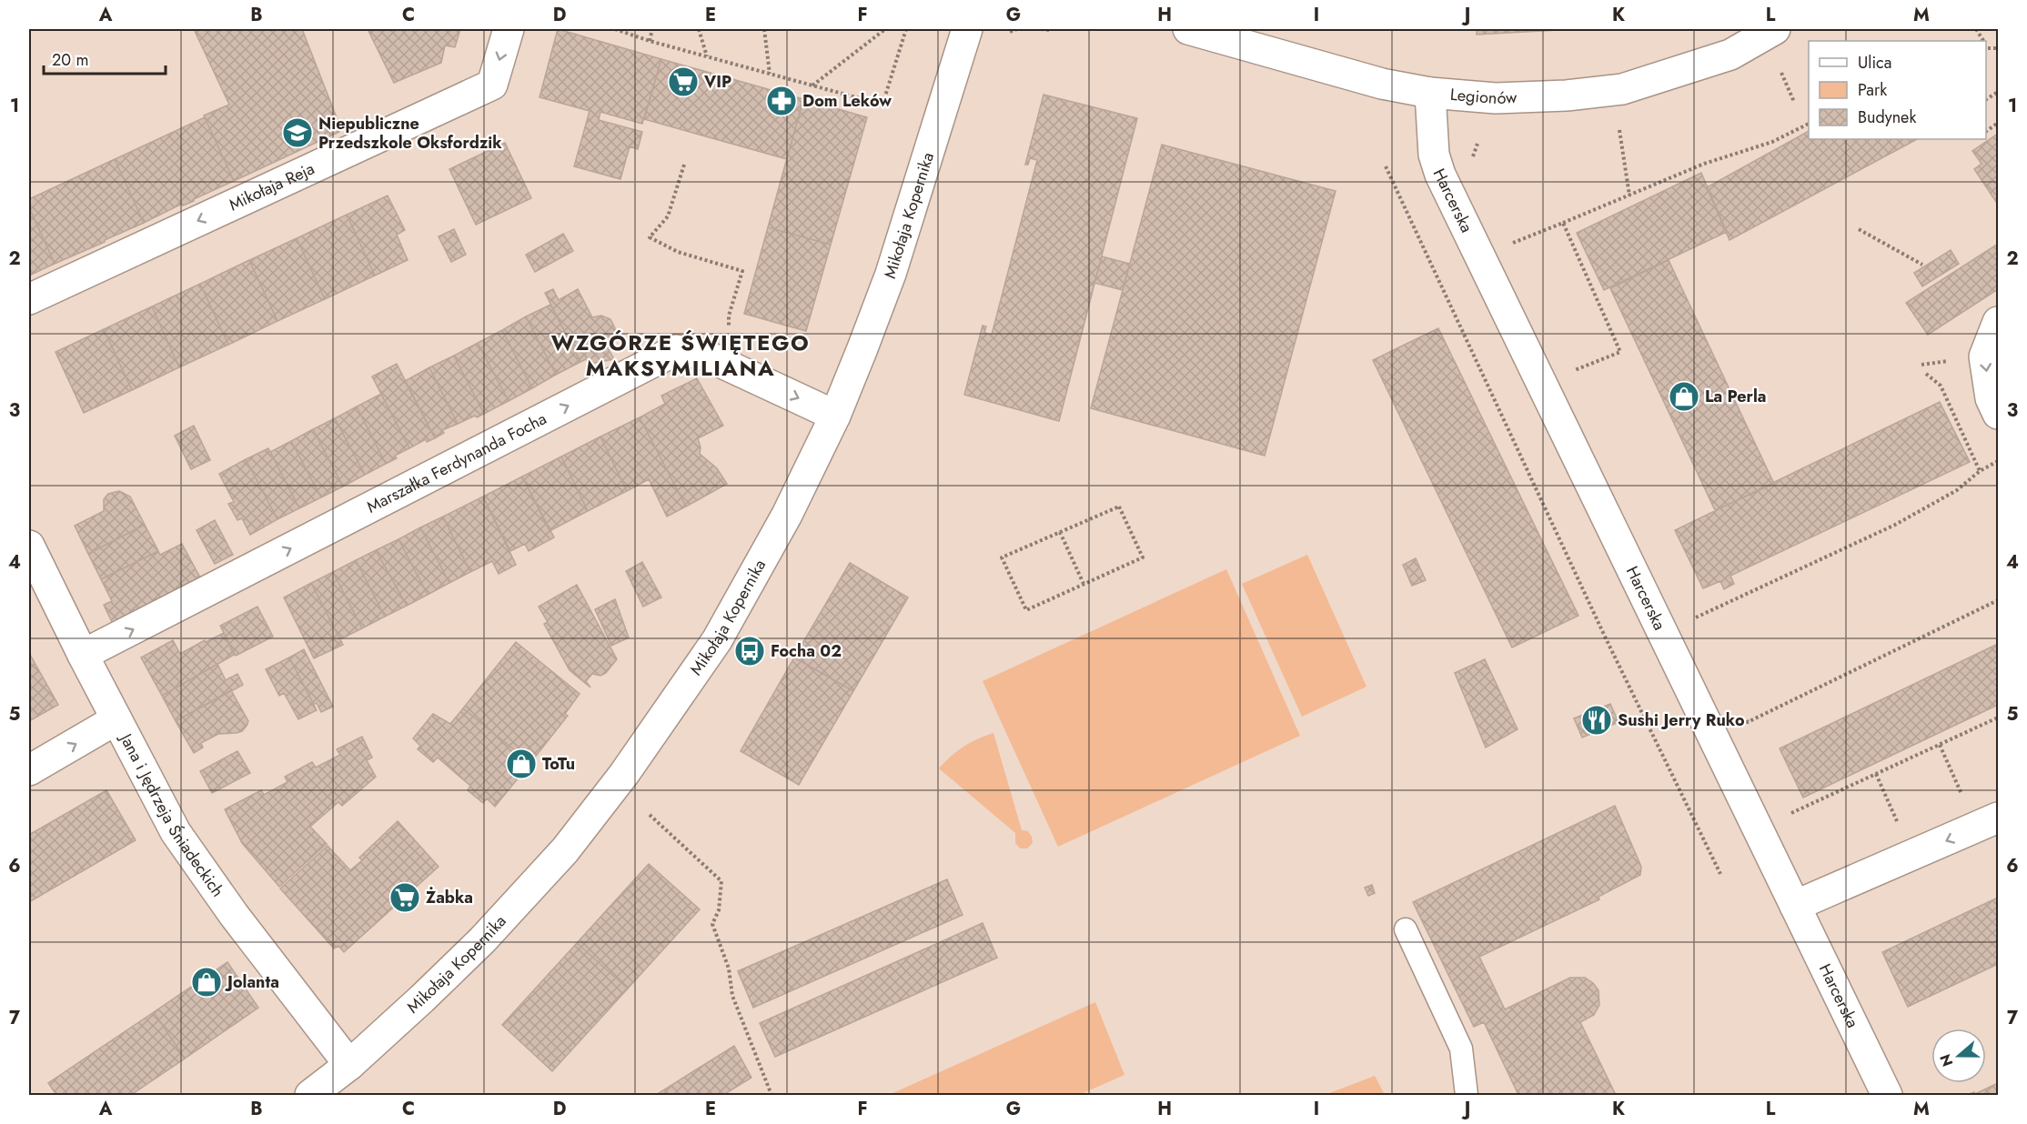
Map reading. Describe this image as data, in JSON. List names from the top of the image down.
{
  "streets": {
    "street": [
      "Legionów",
      "Mikołaja Reja",
      "Harcerska",
      "Mikołaja Kopernika",
      "Marszałka Ferdynanda Focha",
      "Jana i Jędrzeja Śniadeckich"
    ]
  },
  "crossings": [
    ["Legionów", "Harcerska"],
    ["Mikołaja Kopernika", "Marszałka Ferdynanda Focha"],
    ["Mikołaja Kopernika", "Jana i Jędrzeja Śniadeckich"],
    ["Marszałka Ferdynanda Focha", "Jana i Jędrzeja Śniadeckich"]
  ],
  "one_way": ["Mikołaja Reja", "Marszałka Ferdynanda Focha"],
  "districts": ["WZGÓRZE ŚWIĘTEGO MAKSYMILIANA"],
  "places": {
    "supermarket": ["VIP", "Żabka"],
    "pharmacy": ["Dom Leków"],
    "school or university": ["Niepubliczne Przedszkole Oksfordzik"],
    "shop": ["La Perla", "ToTu", "Jolanta"],
    "bus stop": ["Focha 02"],
    "restaurant": ["Sushi Jerry Ruko"]
  },
  "legend": ["Ulica", "Park", "Budynek"],
  "scale_bar": "20 m",
  "north": "left",
  "grid": {
    "columns": [
      "A",
      "B",
      "C",
      "D",
      "E",
      "F",
      "G",
      "H",
      "I",
      "J",
      "K",
      "L",
      "M"
    ],
    "rows": [
      "1",
      "2",
      "3",
      "4",
      "5",
      "6",
      "7"
    ]
  }
}
